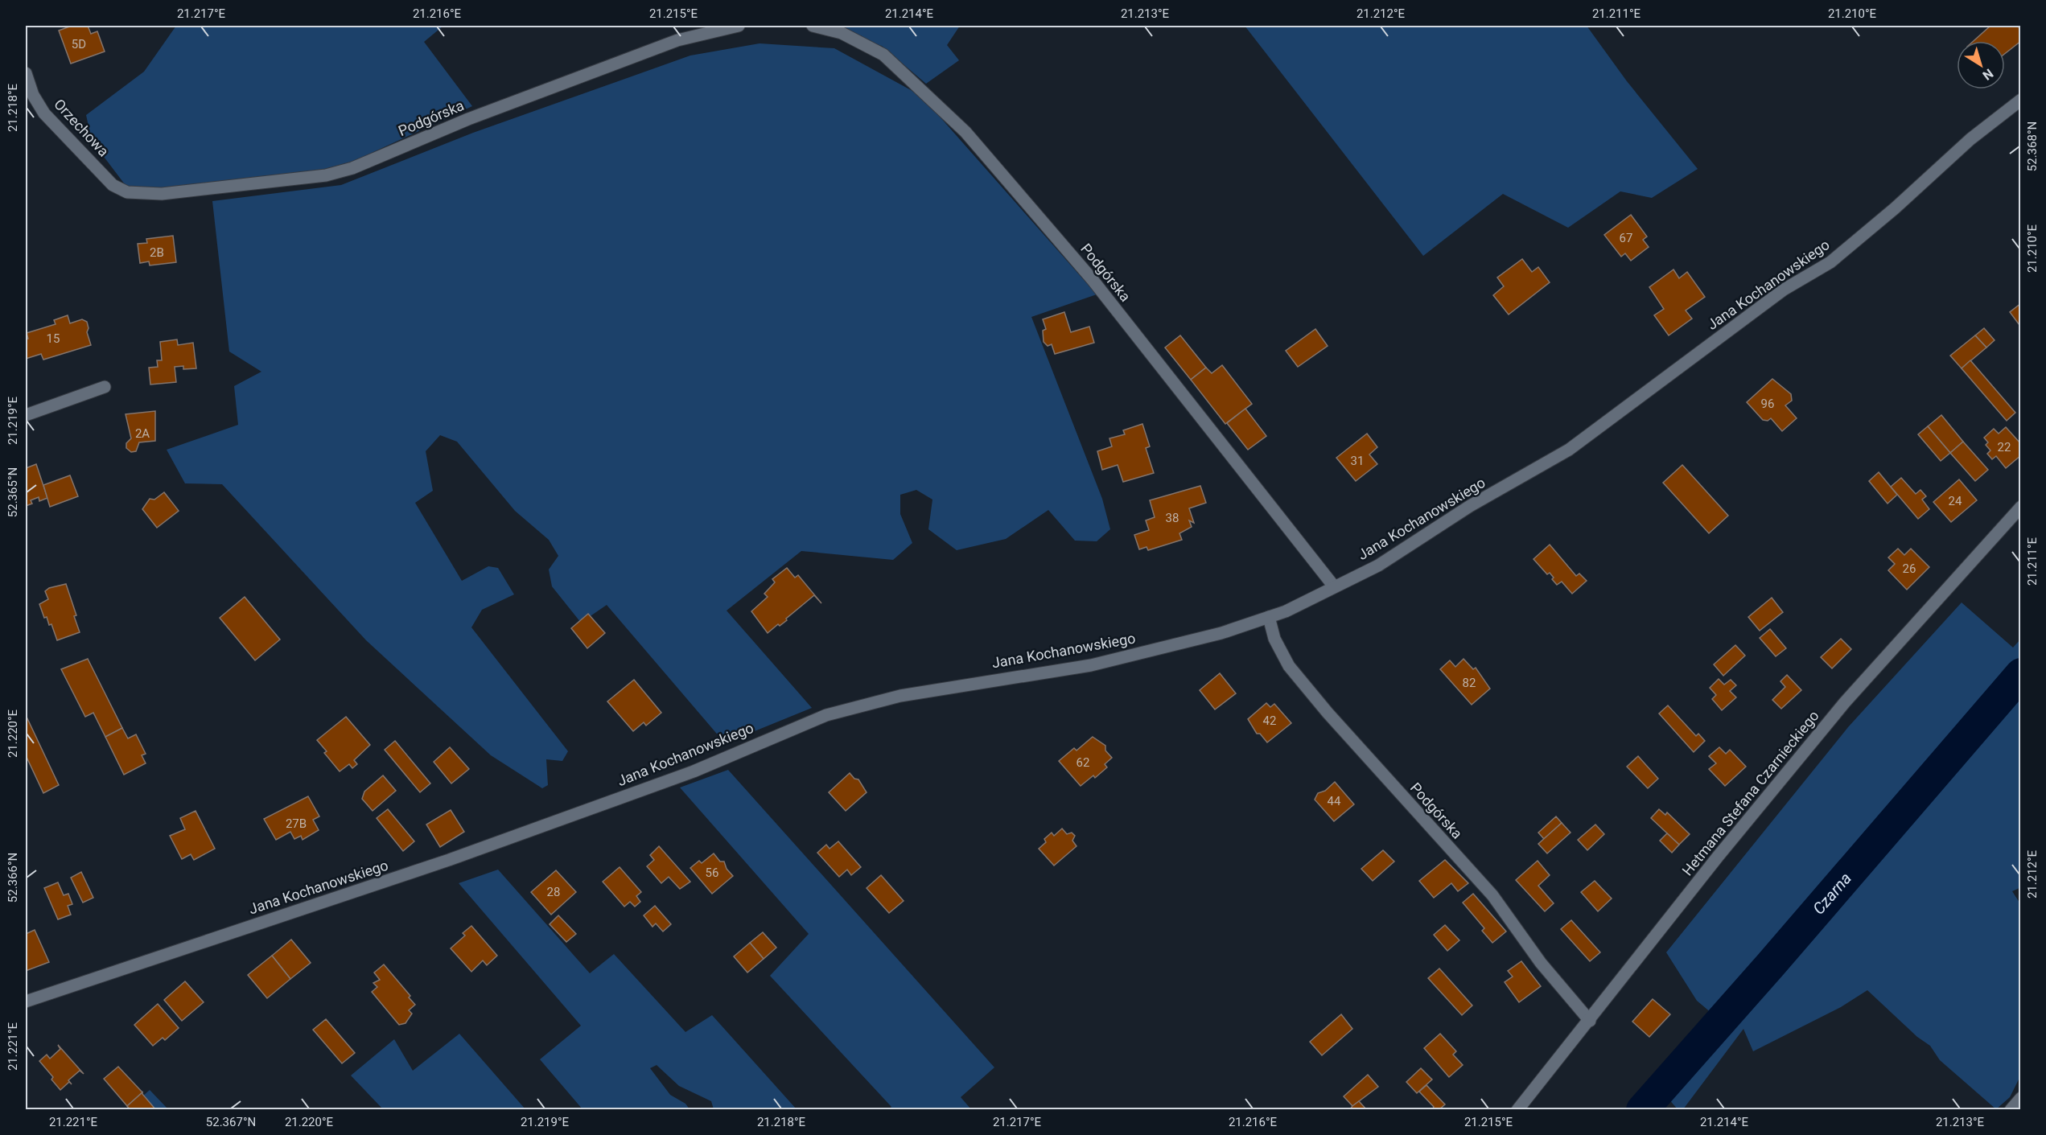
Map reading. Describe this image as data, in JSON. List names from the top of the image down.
{
  "streets": {
    "street": [
      "Podgórska",
      "Orzechowa",
      "Jana Kochanowskiego",
      "Hetmana Stefana Czarnieckiego"
    ]
  },
  "crossings": [
    ["Podgórska", "Orzechowa"],
    ["Podgórska", "Jana Kochanowskiego"],
    ["Podgórska", "Hetmana Stefana Czarnieckiego"]
  ],
  "water": ["Czarna"],
  "house_numbers": [
    "5D",
    "67",
    "2B",
    "15",
    "96",
    "2A",
    "22",
    "31",
    "24",
    "38",
    "26",
    "82",
    "42",
    "62",
    "44",
    "27B",
    "56",
    "28"
  ],
  "north": "bottom right",
  "coordinates": [
    "21.217°E",
    "21.216°E",
    "21.215°E",
    "21.214°E",
    "21.213°E",
    "21.212°E",
    "21.211°E",
    "21.210°E",
    "21.218°E",
    "52.368°N",
    "21.219°E",
    "52.365°N",
    "21.220°E",
    "52.366°N",
    "21.221°E",
    "52.367°N"
  ]
}
